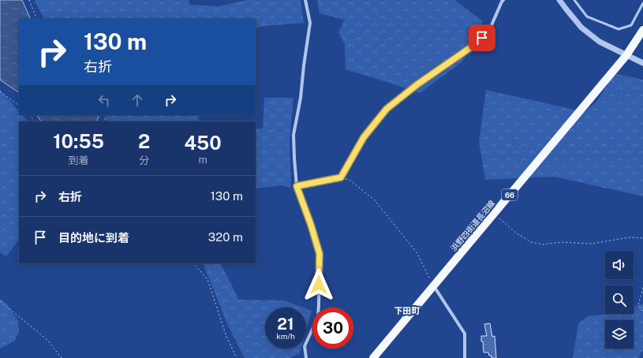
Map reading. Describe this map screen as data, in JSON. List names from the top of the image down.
{
  "streets": {
    "main road": ["66", "浜野四街道長沼線"]
  },
  "districts": ["下田町"],
  "page": {
    "turn": ["130 m", "右折"],
    "eta": [
      "10:55",
      "到着",
      "2",
      "分",
      "450",
      "m"
    ],
    "list": [
      {
        "name": "右折",
        "value": "130 m"
      },
      {
        "name": "目的地に到着",
        "value": "320 m"
      }
    ],
    "speed": "21 km/h",
    "limit": "30"
  }
}
